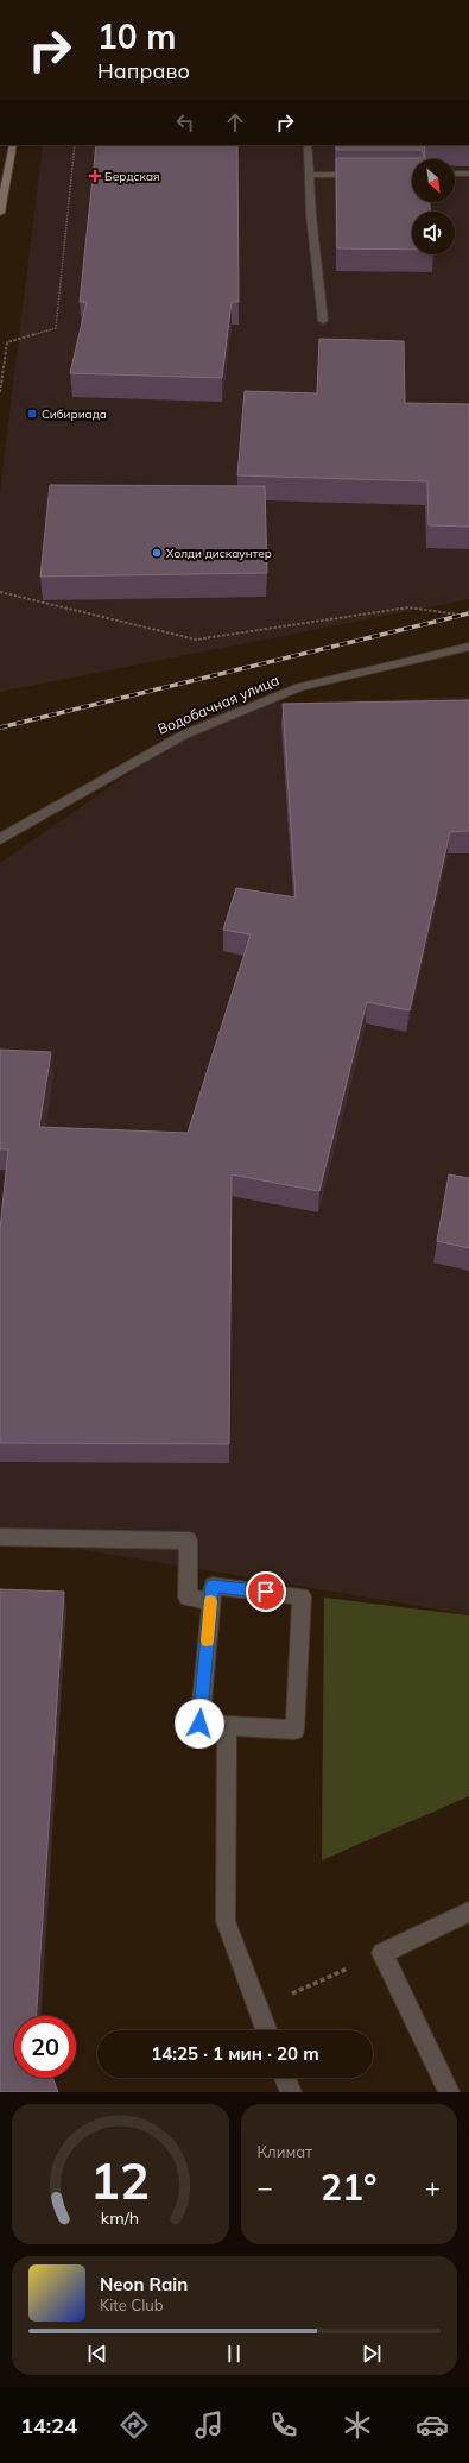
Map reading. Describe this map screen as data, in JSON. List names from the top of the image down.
{
  "streets": {
    "street": ["Водобачная улица"]
  },
  "places": {
    "health": ["Бердская"],
    "transit": ["Сибириада"],
    "other": ["Холди дискаунтер"]
  },
  "north": "bottom right",
  "page": {
    "turn": ["10 m", "Направо"],
    "limit": "20",
    "trip": "14:25 · 1 мин · 20 m",
    "tile": "Климат",
    "heat": ["−", "21°", "+"],
    "song": ["Neon Rain", "Kite Club"],
    "tabs": "14:24",
    "gauge": ["12", "km/h"]
  }
}
